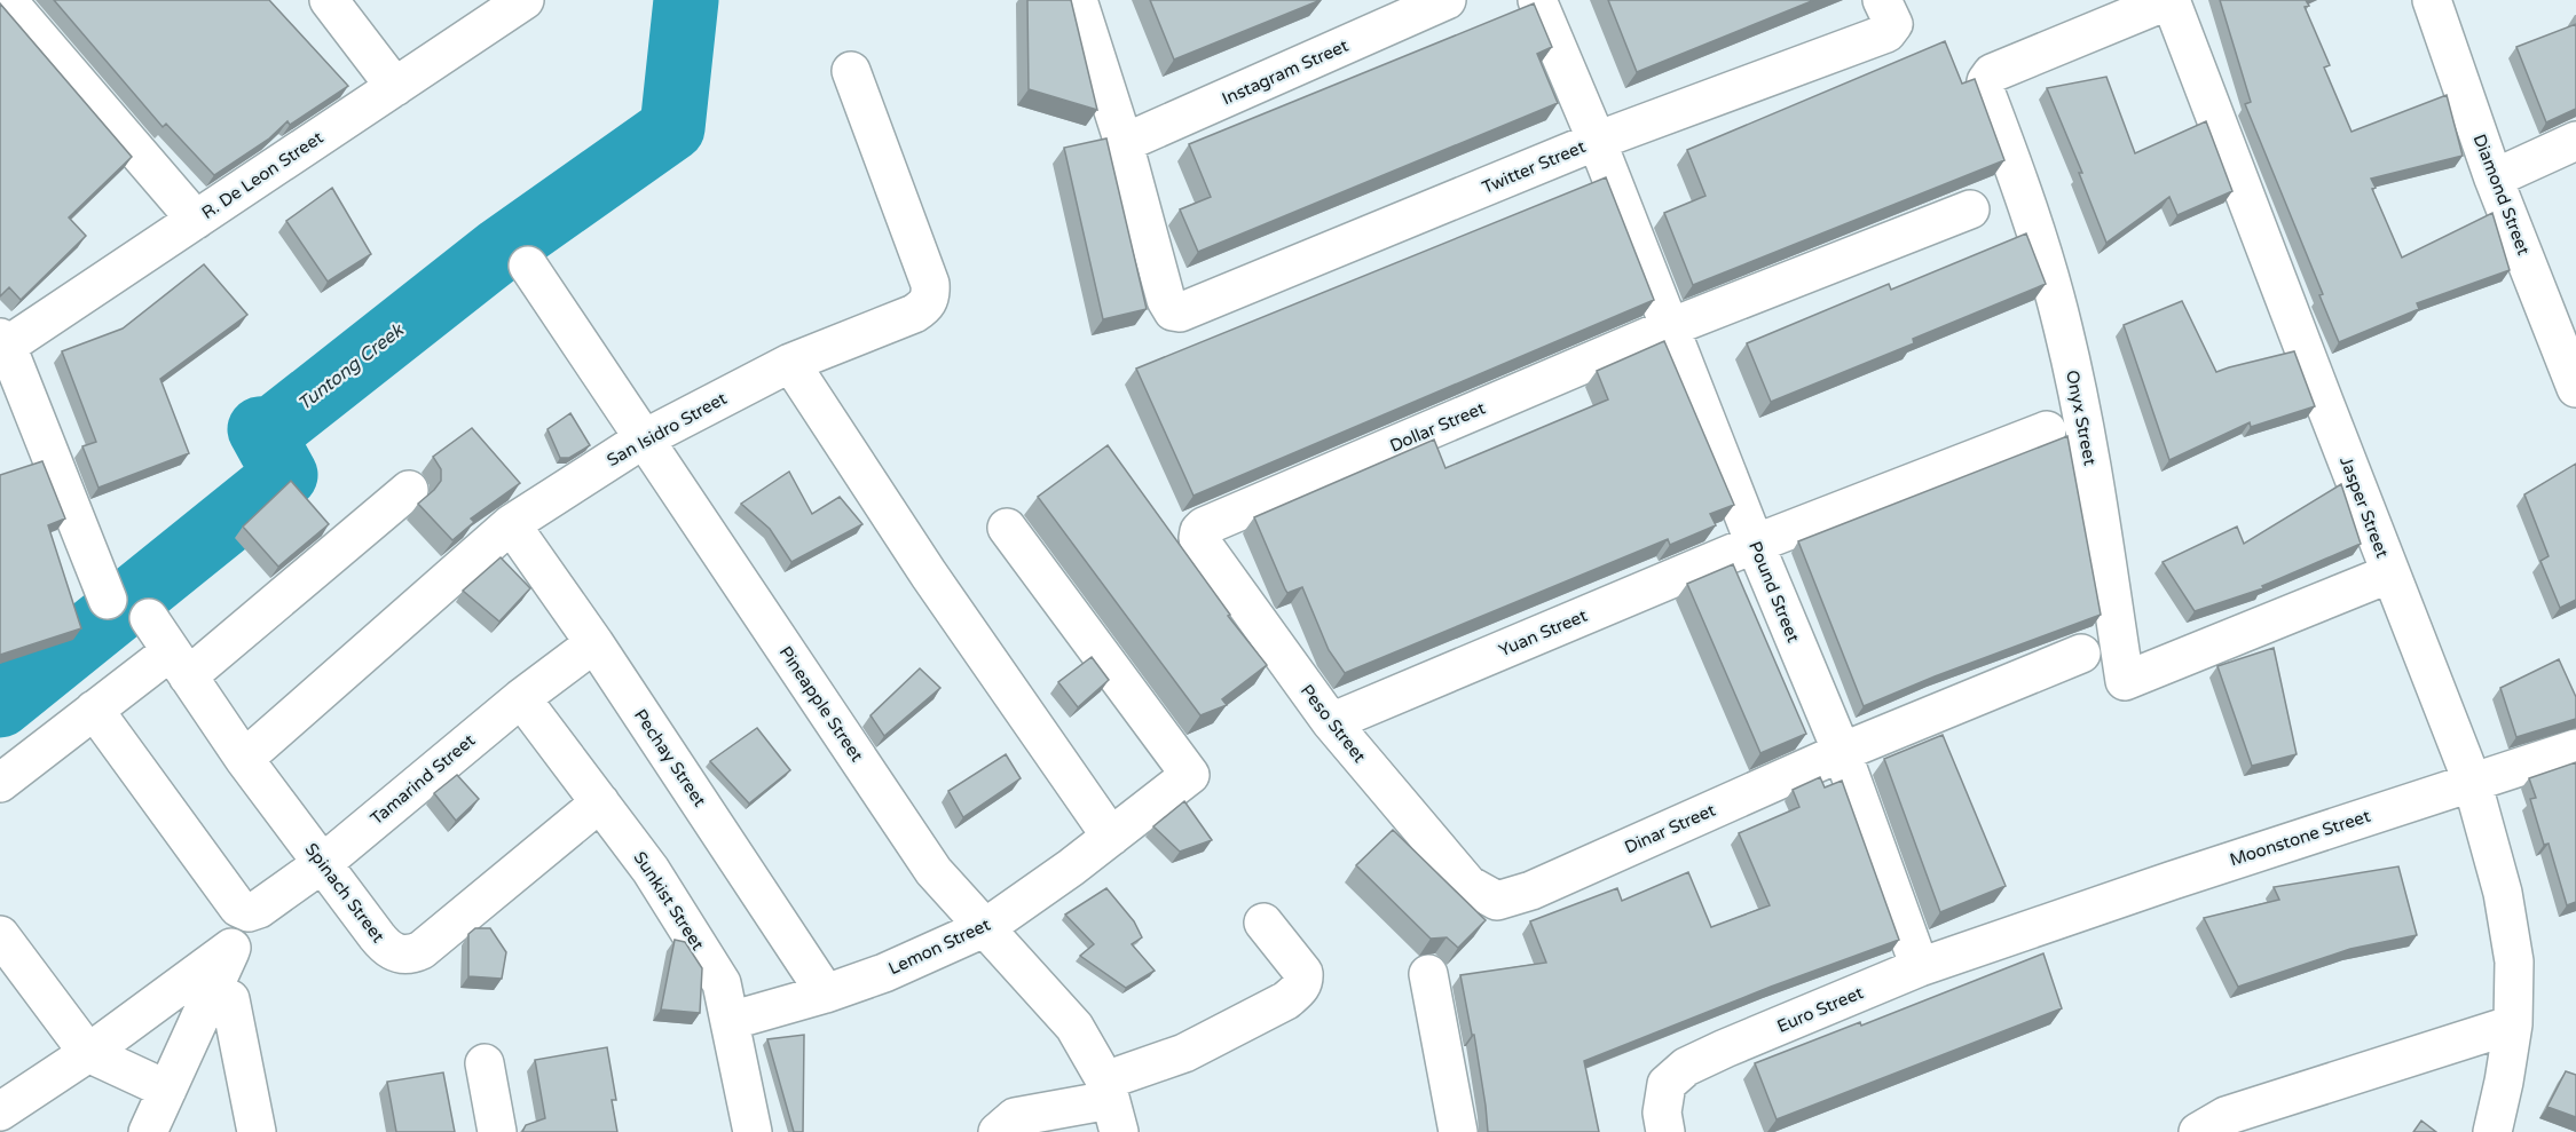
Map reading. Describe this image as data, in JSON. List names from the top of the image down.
{
  "streets": {
    "street": [
      "Instagram Street",
      "Twitter Street",
      "R. De Leon Street",
      "Diamond Street",
      "Onyx Street",
      "Dollar Street",
      "San Isidro Street",
      "Jasper Street",
      "Pound Street",
      "Yuan Street",
      "Pineapple Street",
      "Peso Street",
      "Pechay Street",
      "Tamarind Street",
      "Dinar Street",
      "Moonstone Street",
      "Spinach Street",
      "Sunkist Street",
      "Lemon Street",
      "Euro Street"
    ]
  },
  "crossings": [
    ["Instagram Street", "Twitter Street"],
    ["Twitter Street", "Pound Street"],
    ["Onyx Street", "Jasper Street"],
    ["Dollar Street", "Pound Street"],
    ["Dollar Street", "Peso Street"],
    ["San Isidro Street", "Pineapple Street"],
    ["San Isidro Street", "Pechay Street"],
    ["San Isidro Street", "Spinach Street"],
    ["Jasper Street", "Moonstone Street"],
    ["Pound Street", "Yuan Street"],
    ["Pound Street", "Dinar Street"],
    ["Pound Street", "Euro Street"],
    ["Yuan Street", "Peso Street"],
    ["Pineapple Street", "Lemon Street"],
    ["Peso Street", "Dinar Street"],
    ["Pechay Street", "Tamarind Street"],
    ["Pechay Street", "Lemon Street"],
    ["Tamarind Street", "Spinach Street"],
    ["Tamarind Street", "Sunkist Street"],
    ["Moonstone Street", "Euro Street"],
    ["Spinach Street", "Sunkist Street"],
    ["Sunkist Street", "Lemon Street"]
  ],
  "water": ["Tuntong Creek"]
}
